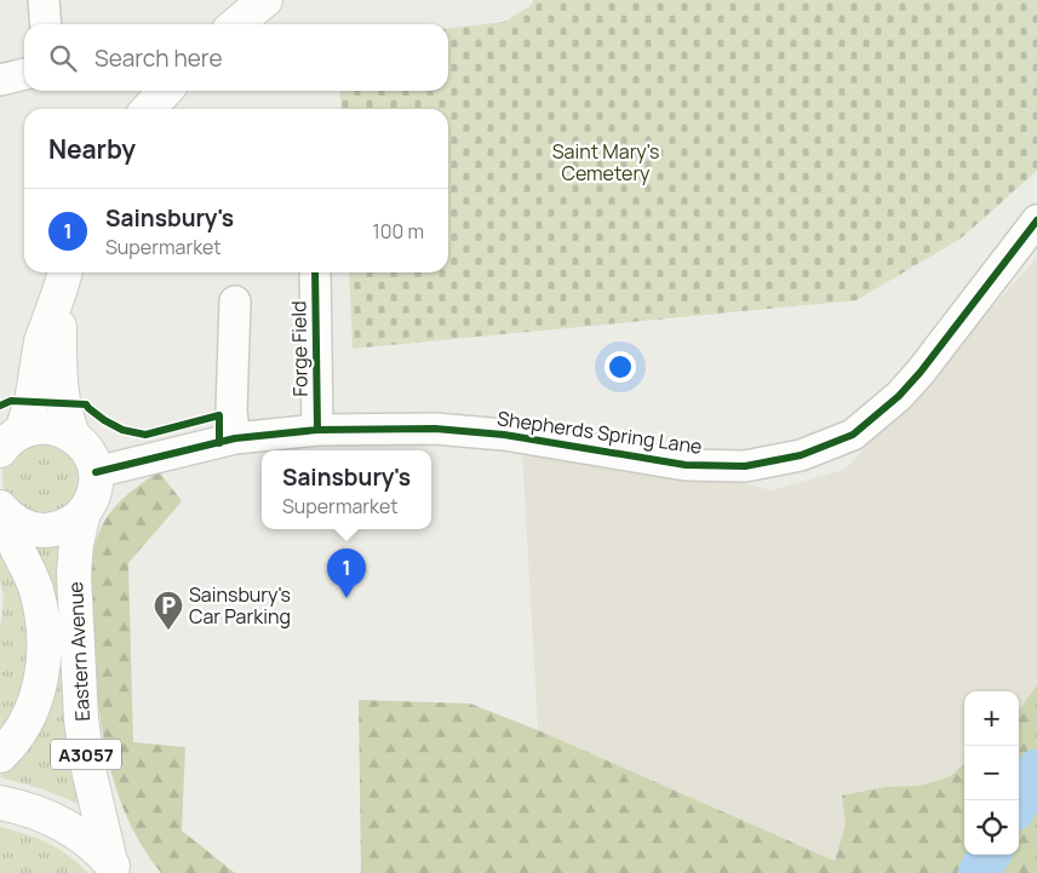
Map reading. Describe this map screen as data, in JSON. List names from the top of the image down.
{
  "streets": {
    "main road": ["Eastern Avenue", "A3057"],
    "street": ["Forge Field", "Shepherds Spring Lane"]
  },
  "crossings": [
    ["Forge Field", "Shepherds Spring Lane"],
    ["Shepherds Spring Lane", "A3057"],
    ["Eastern Avenue", "A3057"]
  ],
  "parks": ["Saint Mary's Cemetery"],
  "places": {
    "parking": ["Sainsbury's Car Parking"]
  },
  "page": {
    "search": "Search here",
    "heading": "Nearby",
    "list": [
      {
        "mark": "1",
        "name": "Sainsbury's",
        "note": "Supermarket",
        "value": "100 m"
      }
    ],
    "popup": ["Sainsbury's", "Supermarket"],
    "pins": "1",
    "map_buttons": ["+", "−"]
  }
}
